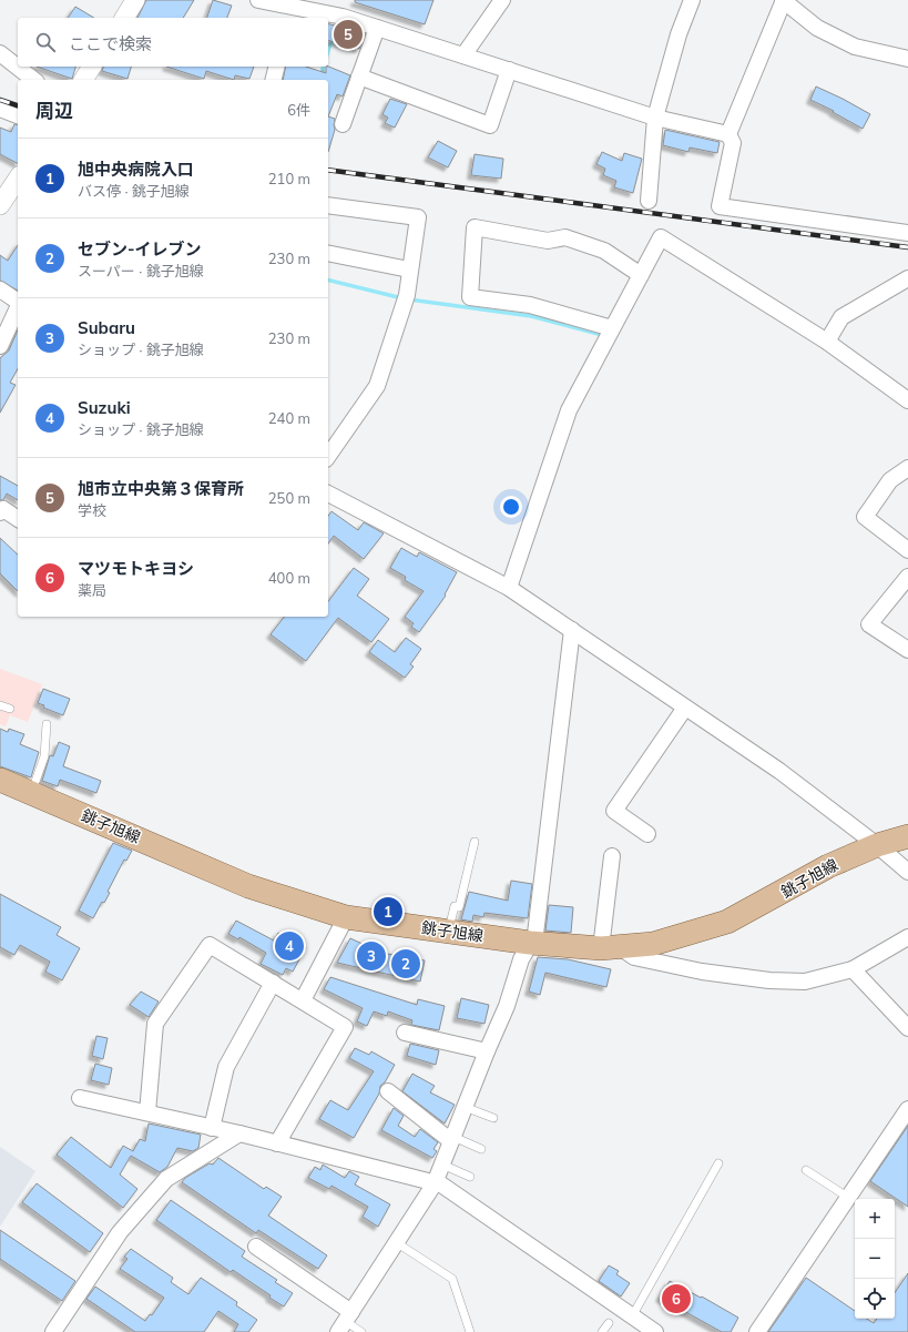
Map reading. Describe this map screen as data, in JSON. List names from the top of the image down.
{
  "streets": {
    "main road": ["銚子旭線"]
  },
  "page": {
    "pins": [
      "5",
      "1",
      "4",
      "3",
      "2",
      "6"
    ],
    "search": "ここで検索",
    "heading": ["周辺", "6件"],
    "list": [
      {
        "mark": "1",
        "name": "旭中央病院入口",
        "note": "バス停 · 銚子旭線",
        "value": "210 m"
      },
      {
        "mark": "2",
        "name": "セブン-イレブン",
        "note": "スーパー · 銚子旭線",
        "value": "230 m"
      },
      {
        "mark": "3",
        "name": "Subaru",
        "note": "ショップ · 銚子旭線",
        "value": "230 m"
      },
      {
        "mark": "4",
        "name": "Suzuki",
        "note": "ショップ · 銚子旭線",
        "value": "240 m"
      },
      {
        "mark": "5",
        "name": "旭市立中央第３保育所",
        "note": "学校",
        "value": "250 m"
      },
      {
        "mark": "6",
        "name": "マツモトキヨシ",
        "note": "薬局",
        "value": "400 m"
      }
    ],
    "map_buttons": ["+", "−"]
  }
}
